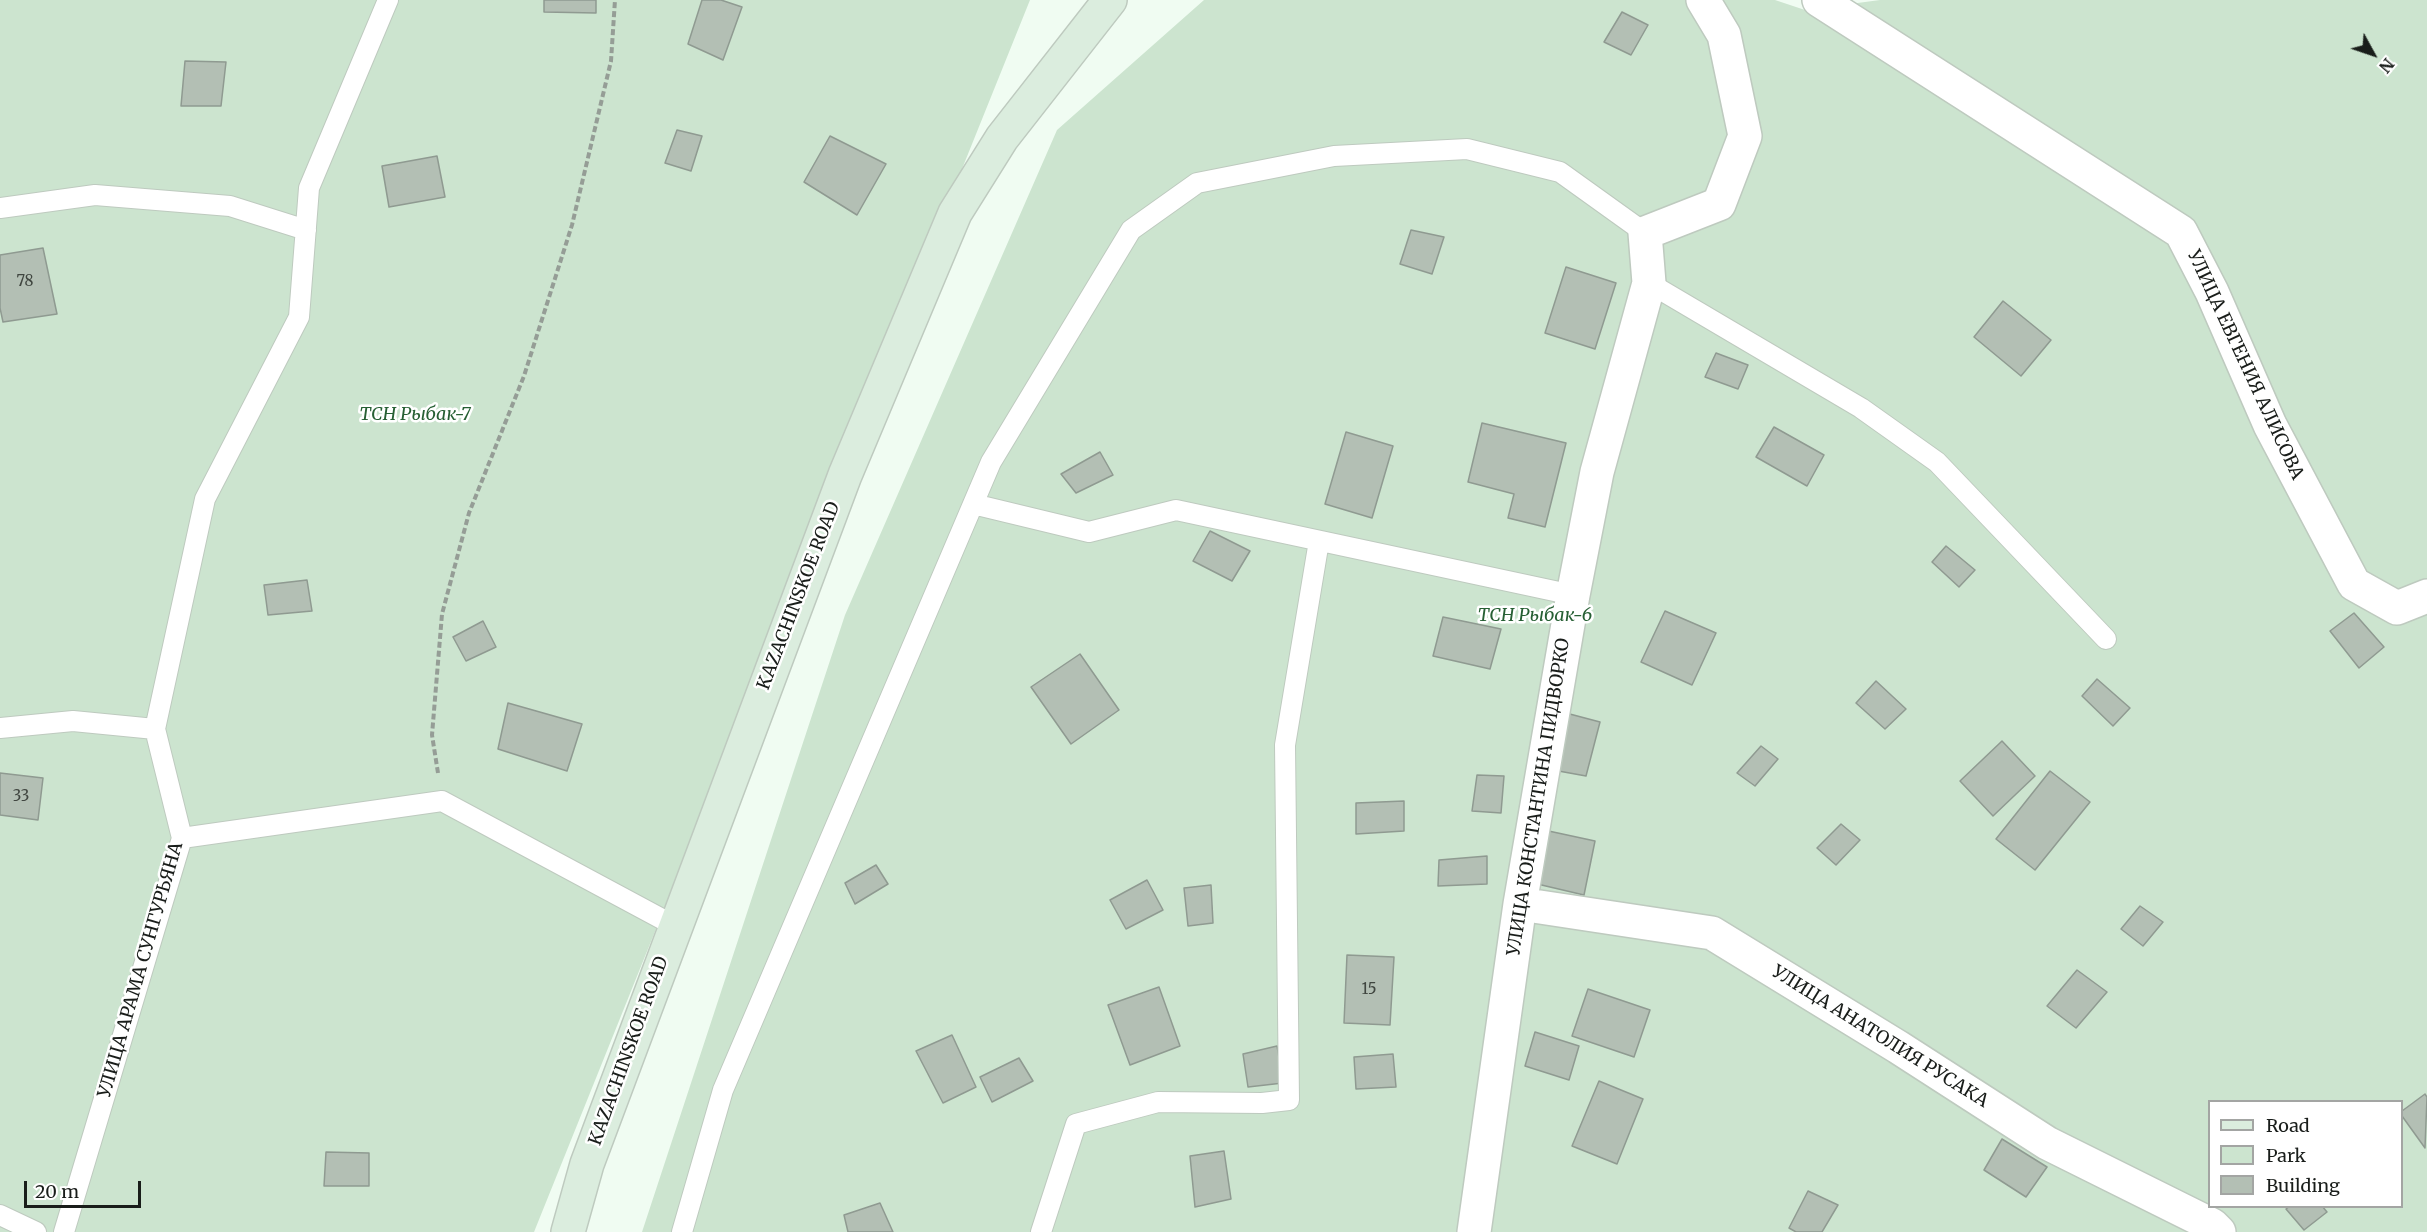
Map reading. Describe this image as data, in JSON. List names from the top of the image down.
{
  "streets": {
    "main road": ["KAZACHINSKOE ROAD"],
    "street": ["УЛИЦА ЕВГЕНИЯ АЛИСОВА", "УЛИЦА КОНСТАНТИНА ПИДВОРКО", "УЛИЦА АНАТОЛИЯ РУСАКА"],
    "lane": ["УЛИЦА АРАМА СУНГУРЬЯНА"]
  },
  "crossings": [
    ["УЛИЦА КОНСТАНТИНА ПИДВОРКО", "УЛИЦА АНАТОЛИЯ РУСАКА"]
  ],
  "parks": ["ТСН Рыбак-7", "ТСН Рыбак-6"],
  "house_numbers": ["78", "33", "15"],
  "legend": ["Road", "Park", "Building"],
  "scale_bar": "20 m",
  "north": "bottom right"
}
